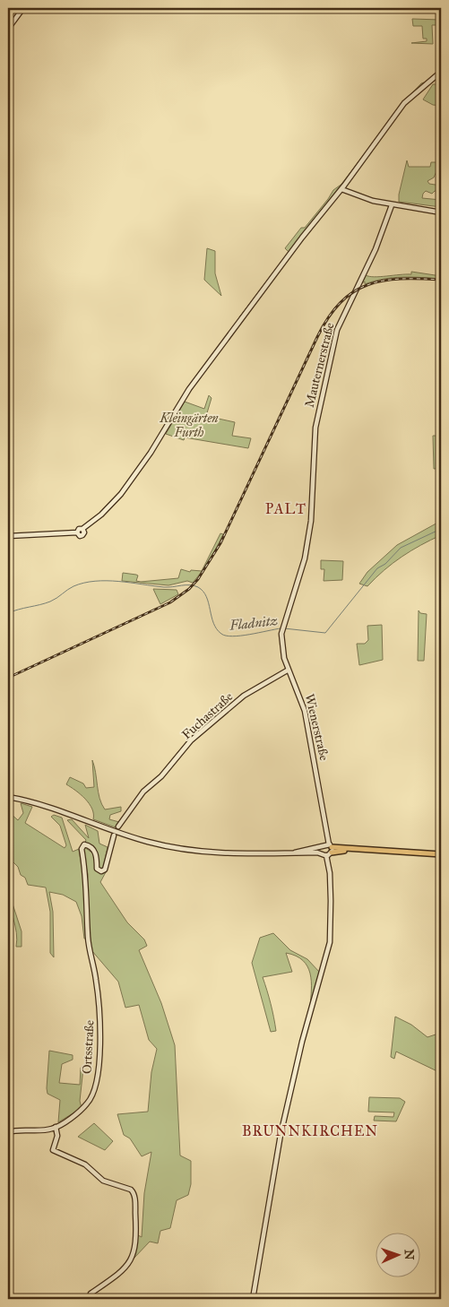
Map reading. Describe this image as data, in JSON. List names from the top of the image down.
{
  "streets": {
    "street": [
      "Mauternerstraße",
      "Fuchastraße",
      "Wienerstraße",
      "Ortsstraße"
    ]
  },
  "crossings": [
    ["Mauternerstraße", "Wienerstraße"],
    ["Fuchastraße", "Wienerstraße"]
  ],
  "districts": ["PALT", "BRUNNKIRCHEN"],
  "water": ["Fladnitz"],
  "parks": ["Kleingärten Furth"],
  "north": "right"
}
